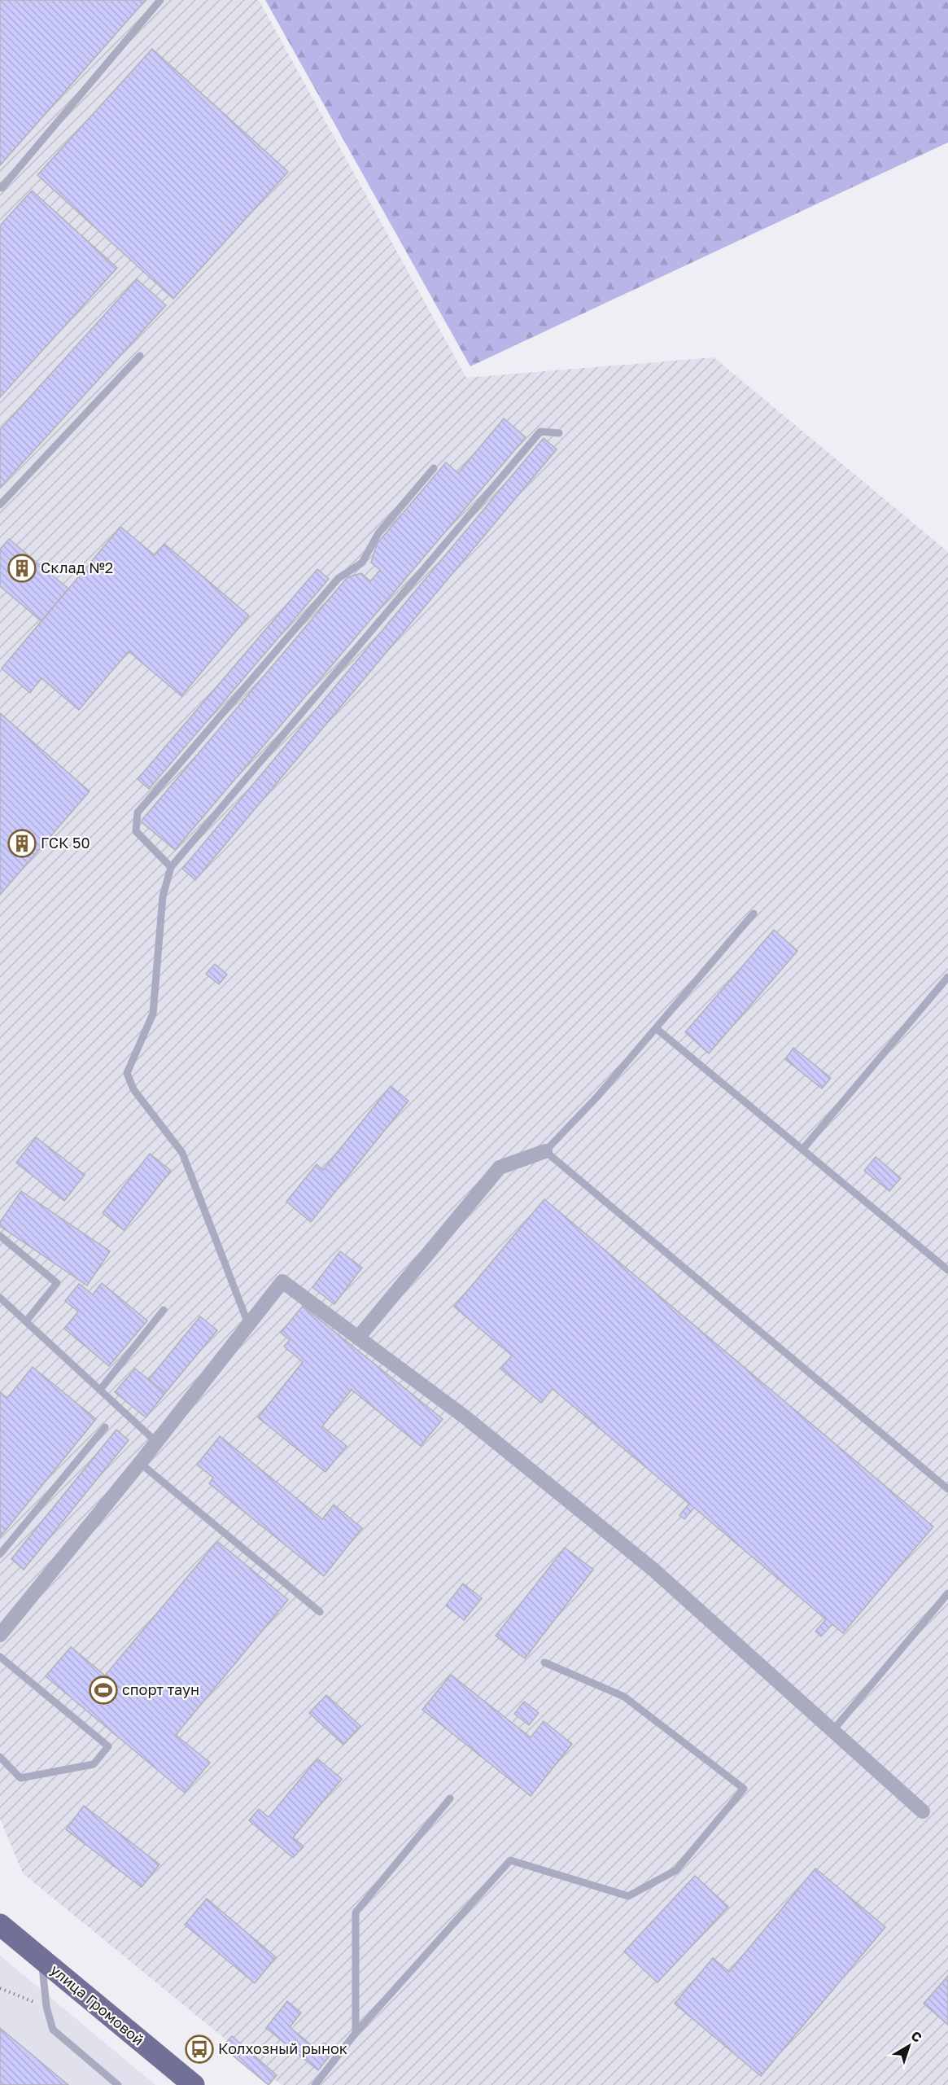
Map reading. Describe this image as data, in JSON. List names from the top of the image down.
{
  "streets": {
    "main road": ["улица Громовой"]
  },
  "places": {
    "building": ["Склад №2", "ГСК 50"],
    "sports": ["спорт таун"],
    "bus stop": ["Колхозный рынок"]
  },
  "north": "top right"
}
